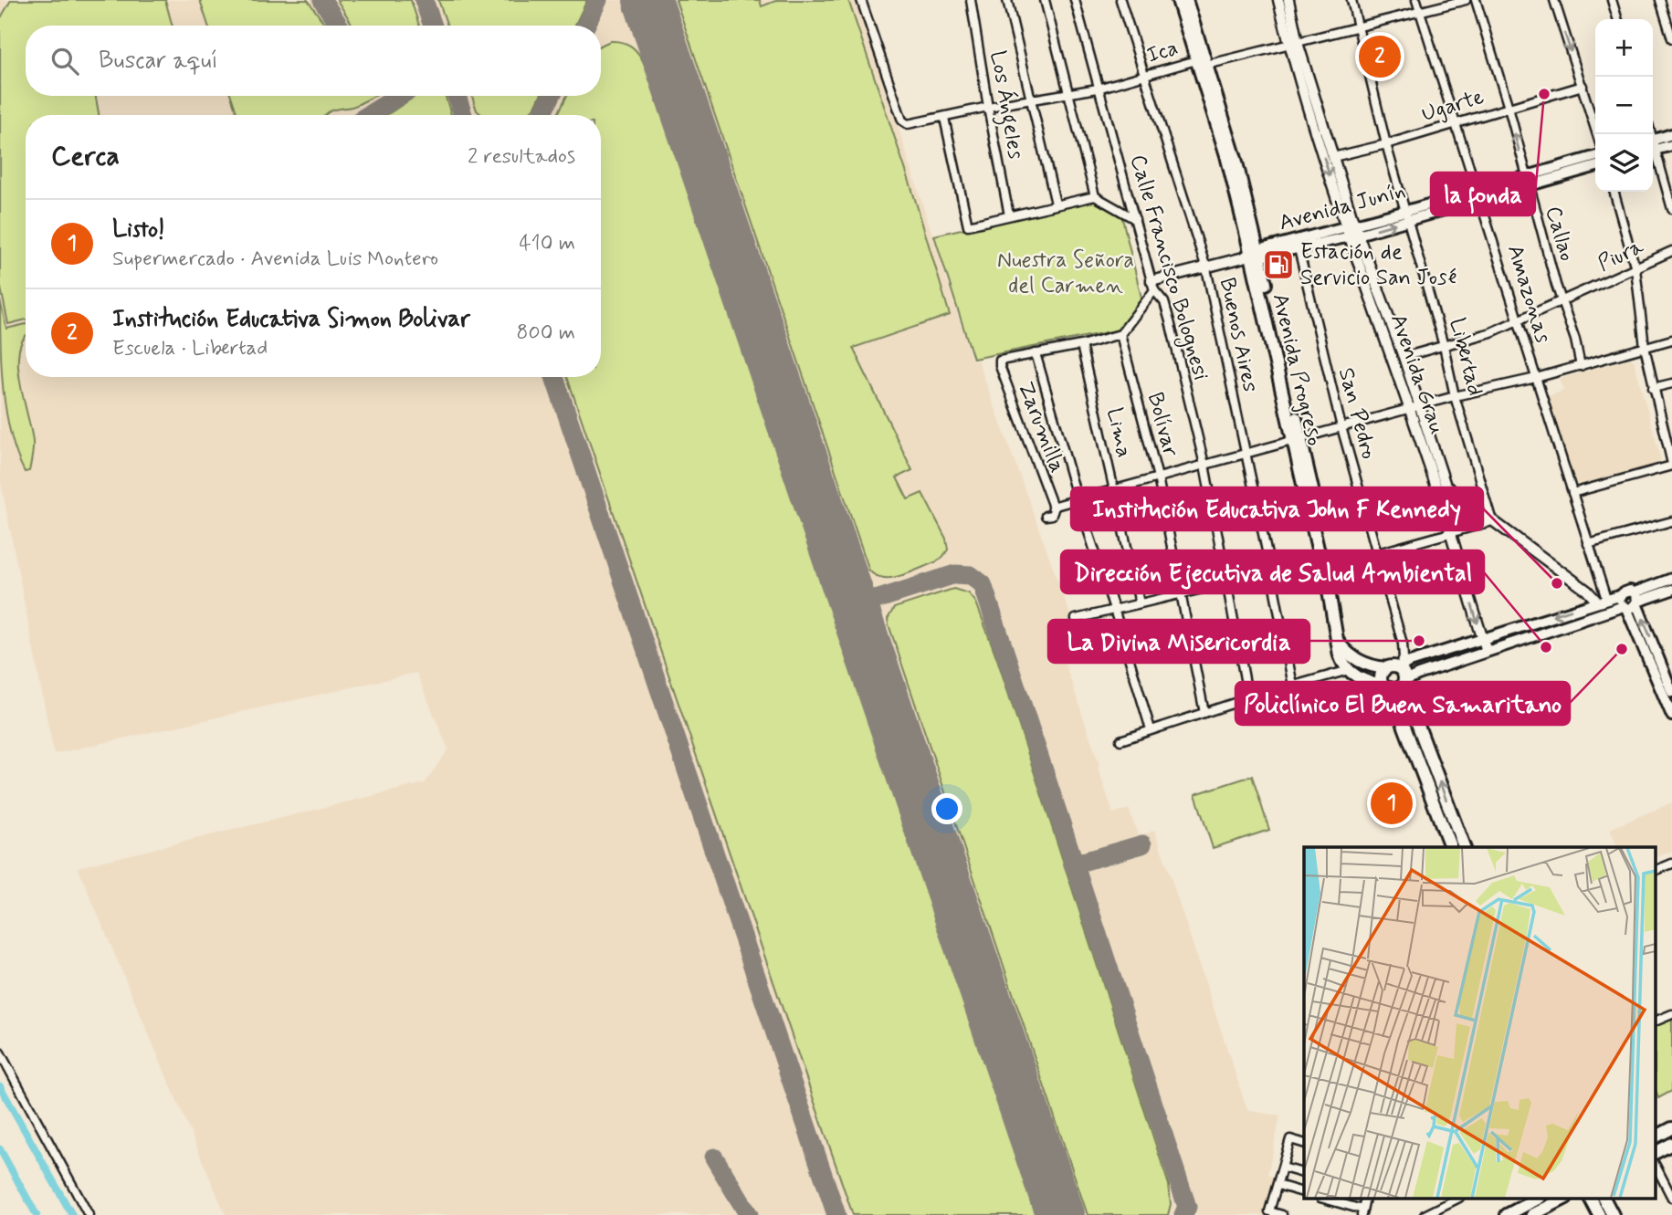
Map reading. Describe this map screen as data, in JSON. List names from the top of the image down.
{
  "streets": {
    "main road": ["Avenida Junín", "Avenida Progreso"],
    "street": [
      "Ica",
      "Los Ángeles",
      "Ugarte",
      "Callao",
      "Piura",
      "Calle Francisco Bolognesi",
      "Amazonas",
      "Buenos Aires",
      "Libertad",
      "Avenida Grau",
      "San Pedro",
      "Bolívar",
      "Zarumilla",
      "Lima"
    ]
  },
  "crossings": [
    ["Ica", "Los Ángeles"],
    ["Ica", "Calle Francisco Bolognesi"],
    ["Ica", "Amazonas"],
    ["Ica", "Buenos Aires"],
    ["Ica", "Libertad"],
    ["Ica", "Avenida Progreso"],
    ["Ica", "Avenida Grau"],
    ["Ugarte", "Callao"],
    ["Ugarte", "Amazonas"],
    ["Ugarte", "Libertad"],
    ["Ugarte", "Avenida Grau"],
    ["Avenida Junín", "Callao"],
    ["Avenida Junín", "Calle Francisco Bolognesi"],
    ["Avenida Junín", "Amazonas"],
    ["Avenida Junín", "Buenos Aires"],
    ["Avenida Junín", "Libertad"],
    ["Avenida Junín", "Avenida Progreso"],
    ["Avenida Junín", "Avenida Grau"],
    ["Avenida Junín", "San Pedro"],
    ["Callao", "Piura"],
    ["Piura", "Amazonas"],
    ["Piura", "Libertad"],
    ["Piura", "Avenida Grau"],
    ["Libertad", "Avenida Grau"]
  ],
  "parks": ["Nuestra Señora del Carmen"],
  "places": {
    "other": [
      "la fonda",
      "Institución Educativa John F Kennedy",
      "La Divina Misericordia",
      "Dirección Ejecutiva de Salud Ambiental",
      "Policlínico El Buen Samaritano"
    ],
    "fuel station": ["Estación de Servicio San José"]
  },
  "page": {
    "map_buttons": ["+", "−"],
    "search": "Buscar aquí",
    "pins": ["2", "1"],
    "heading": ["Cerca", "2 resultados"],
    "list": [
      {
        "mark": "1",
        "name": "Listo!",
        "note": "Supermercado · Avenida Luis Montero",
        "value": "410 m"
      },
      {
        "mark": "2",
        "name": "Institución Educativa Simon Bolivar",
        "note": "Escuela · Libertad",
        "value": "800 m"
      }
    ]
  }
}
